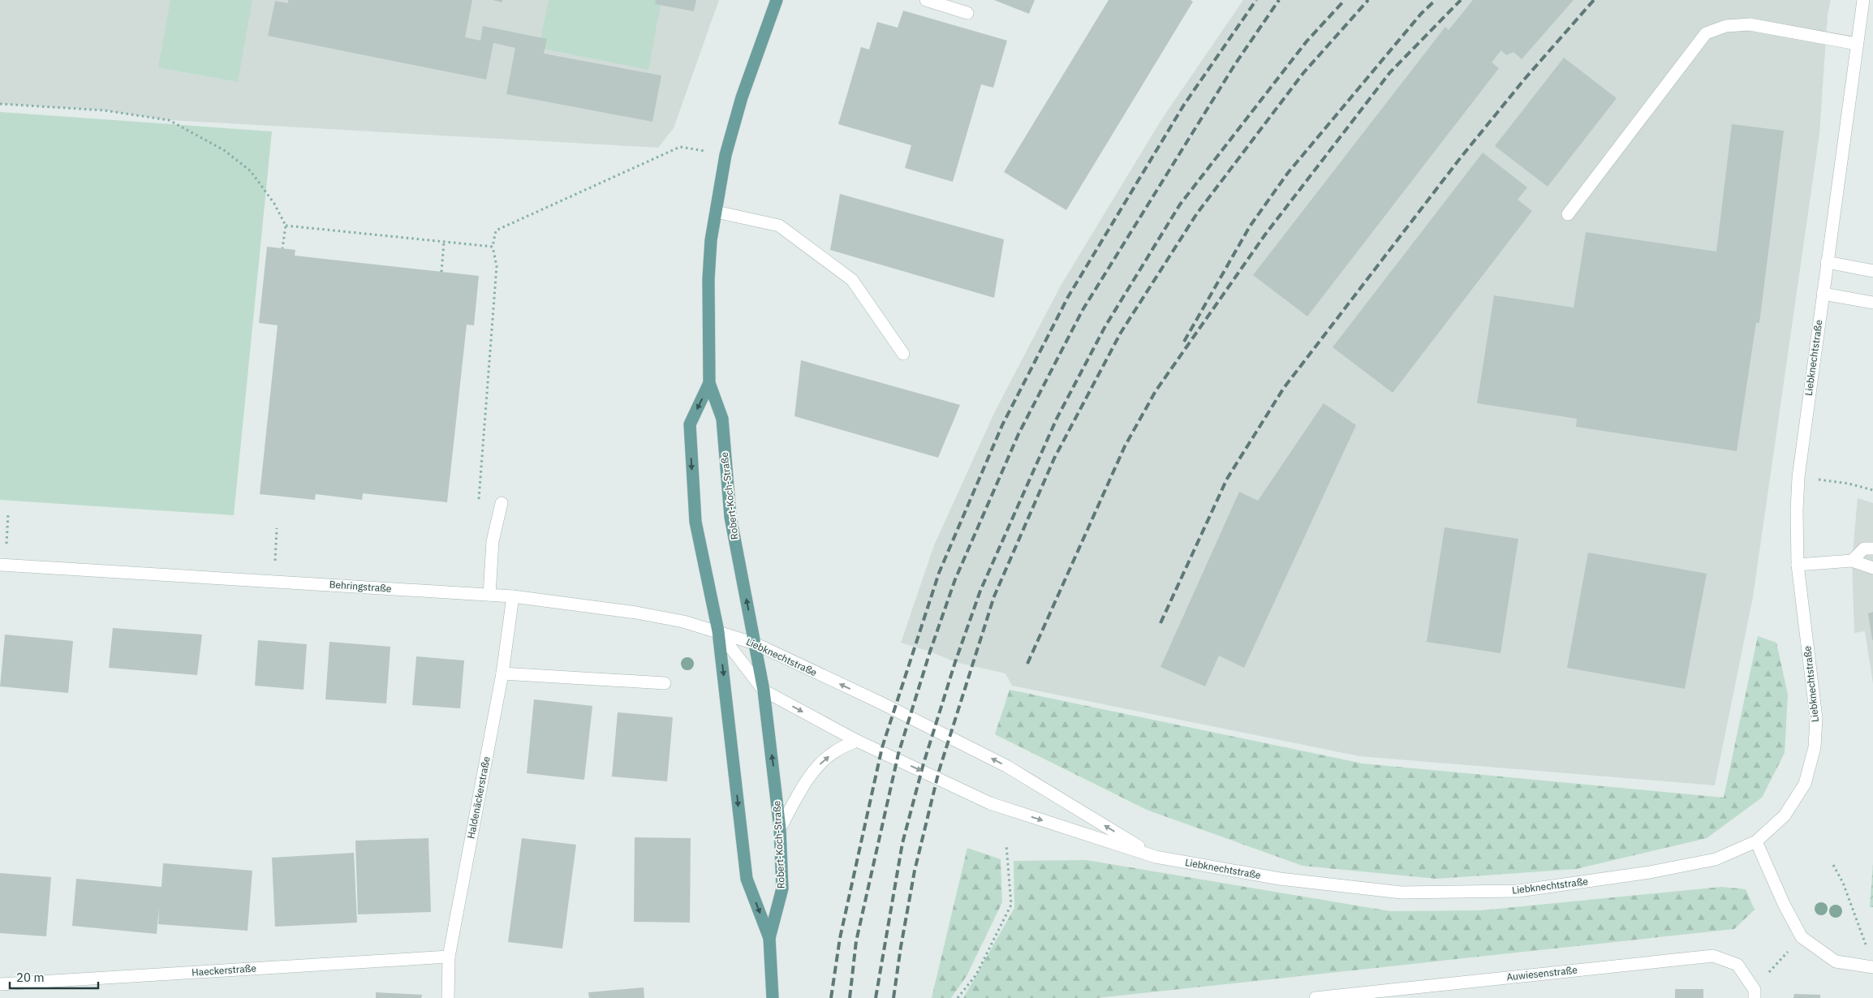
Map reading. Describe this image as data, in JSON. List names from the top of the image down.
{
  "streets": {
    "main road": ["Robert-Koch-Straße"],
    "street": [
      "Liebknechtstraße",
      "Behringstraße",
      "Haldenäckerstraße",
      "Haeckerstraße",
      "Auwiesenstraße"
    ]
  },
  "crossings": [
    ["Liebknechtstraße", "Robert-Koch-Straße"],
    ["Liebknechtstraße", "Behringstraße"],
    ["Robert-Koch-Straße", "Behringstraße"],
    ["Behringstraße", "Haldenäckerstraße"],
    ["Haldenäckerstraße", "Haeckerstraße"]
  ],
  "scale_bar": "20 m"
}
